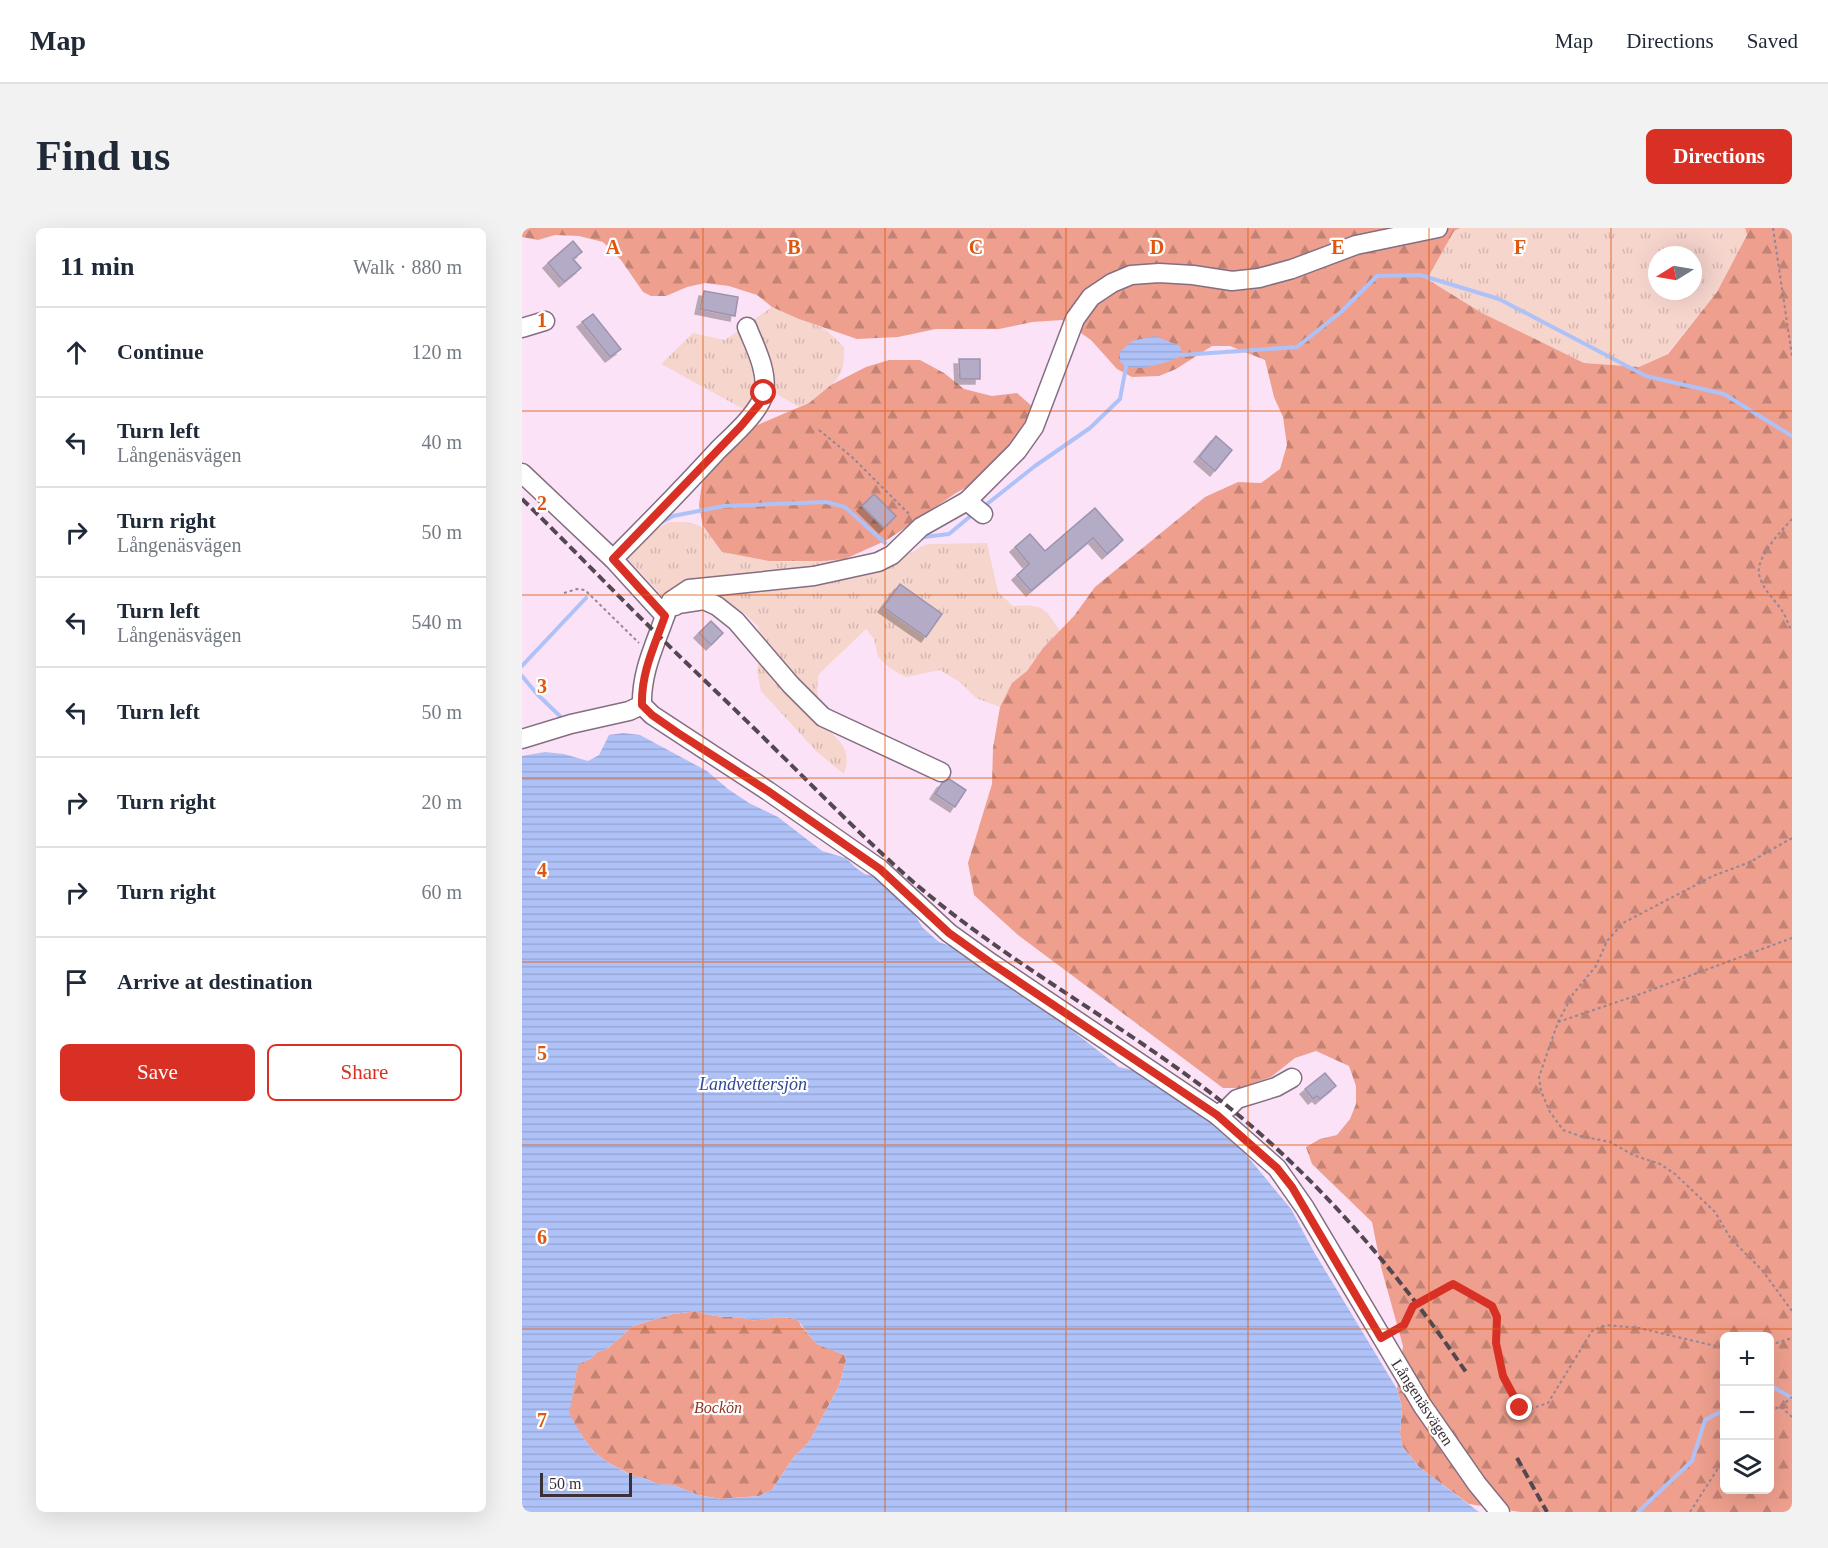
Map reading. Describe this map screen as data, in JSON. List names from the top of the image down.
{
  "streets": {
    "street": ["Långenäsvägen"]
  },
  "water": ["Landvettersjön"],
  "parks": ["Bockön"],
  "scale_bar": "50 m",
  "north": "left",
  "page": {
    "header": "Map",
    "nav": ["Map", "Directions", "Saved"],
    "buttons": [
      "Directions",
      ["Save", "Share"]
    ],
    "title": "Find us",
    "heading": ["11 min", "Walk · 880 m"],
    "list": [
      ["Continue", "120 m"],
      ["Turn left", "Långenäsvägen", "40 m"],
      ["Turn right", "Långenäsvägen", "50 m"],
      ["Turn left", "Långenäsvägen", "540 m"],
      ["Turn left", "50 m"],
      ["Turn right", "20 m"],
      ["Turn right", "60 m"],
      "Arrive at destination"
    ],
    "map_buttons": ["+", "−"],
    "scale": "50 m"
  },
  "grid": {
    "columns": [
      "A",
      "B",
      "C",
      "D",
      "E",
      "F"
    ],
    "rows": [
      "1",
      "2",
      "3",
      "4",
      "5",
      "6",
      "7"
    ]
  }
}
